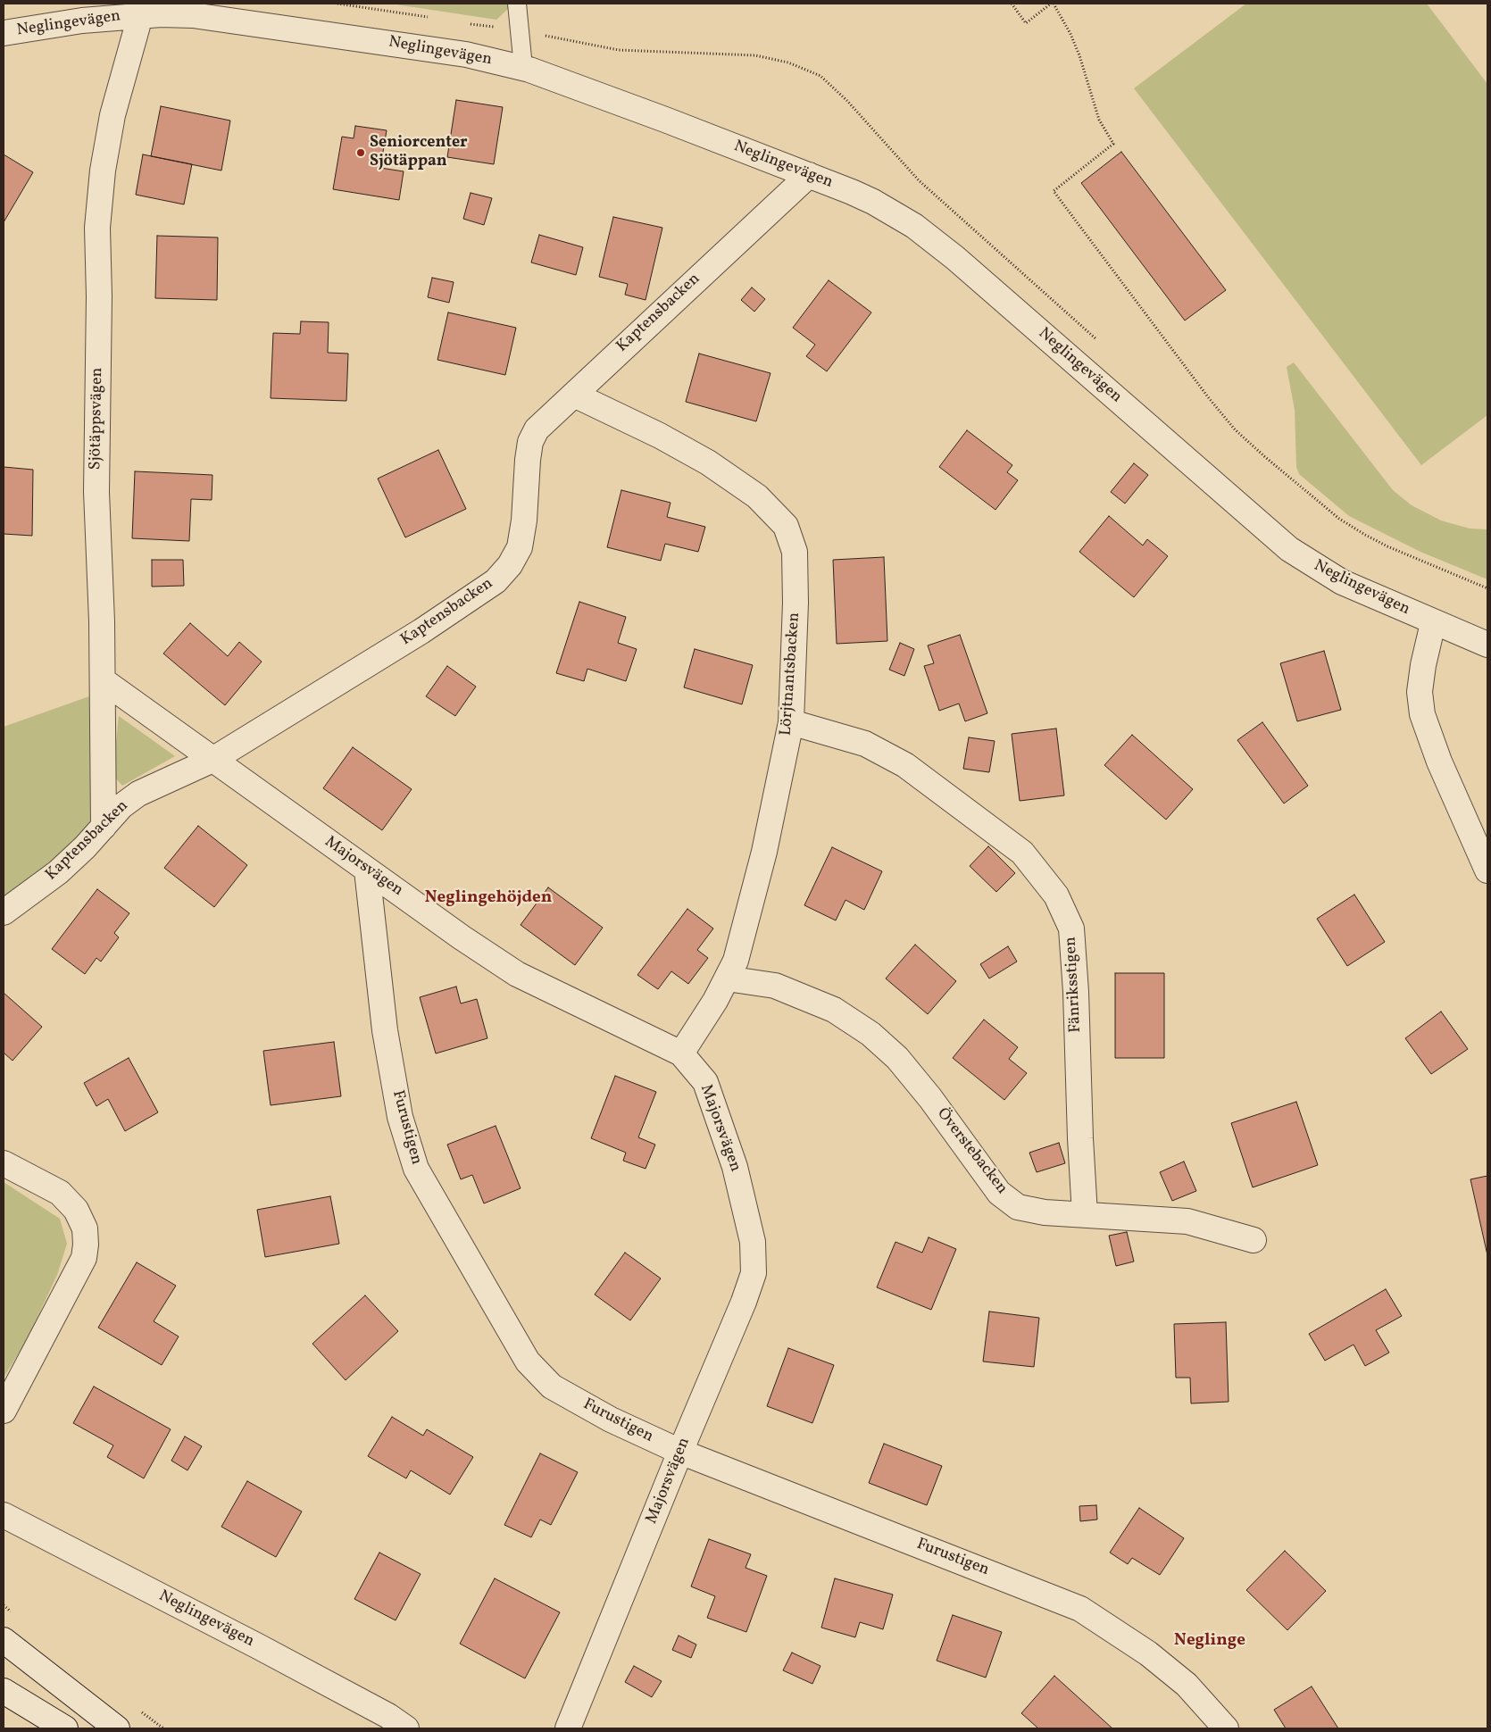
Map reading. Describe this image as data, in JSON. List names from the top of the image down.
{
  "streets": {
    "street": [
      "Neglingevägen",
      "Kaptensbacken",
      "Sjötäppsvägen",
      "Lörjtnantsbacken",
      "Majorsvägen",
      "Fänriksstigen",
      "Furustigen",
      "Överstebacken"
    ]
  },
  "crossings": [
    ["Neglingevägen", "Kaptensbacken"],
    ["Neglingevägen", "Sjötäppsvägen"],
    ["Kaptensbacken", "Sjötäppsvägen"],
    ["Kaptensbacken", "Lörjtnantsbacken"],
    ["Kaptensbacken", "Majorsvägen"],
    ["Sjötäppsvägen", "Majorsvägen"],
    ["Lörjtnantsbacken", "Majorsvägen"],
    ["Lörjtnantsbacken", "Fänriksstigen"],
    ["Lörjtnantsbacken", "Överstebacken"],
    ["Majorsvägen", "Furustigen"],
    ["Fänriksstigen", "Överstebacken"]
  ],
  "districts": ["Neglingehöjden", "Neglinge"],
  "places": ["Seniorcenter Sjötäppan"]
}
